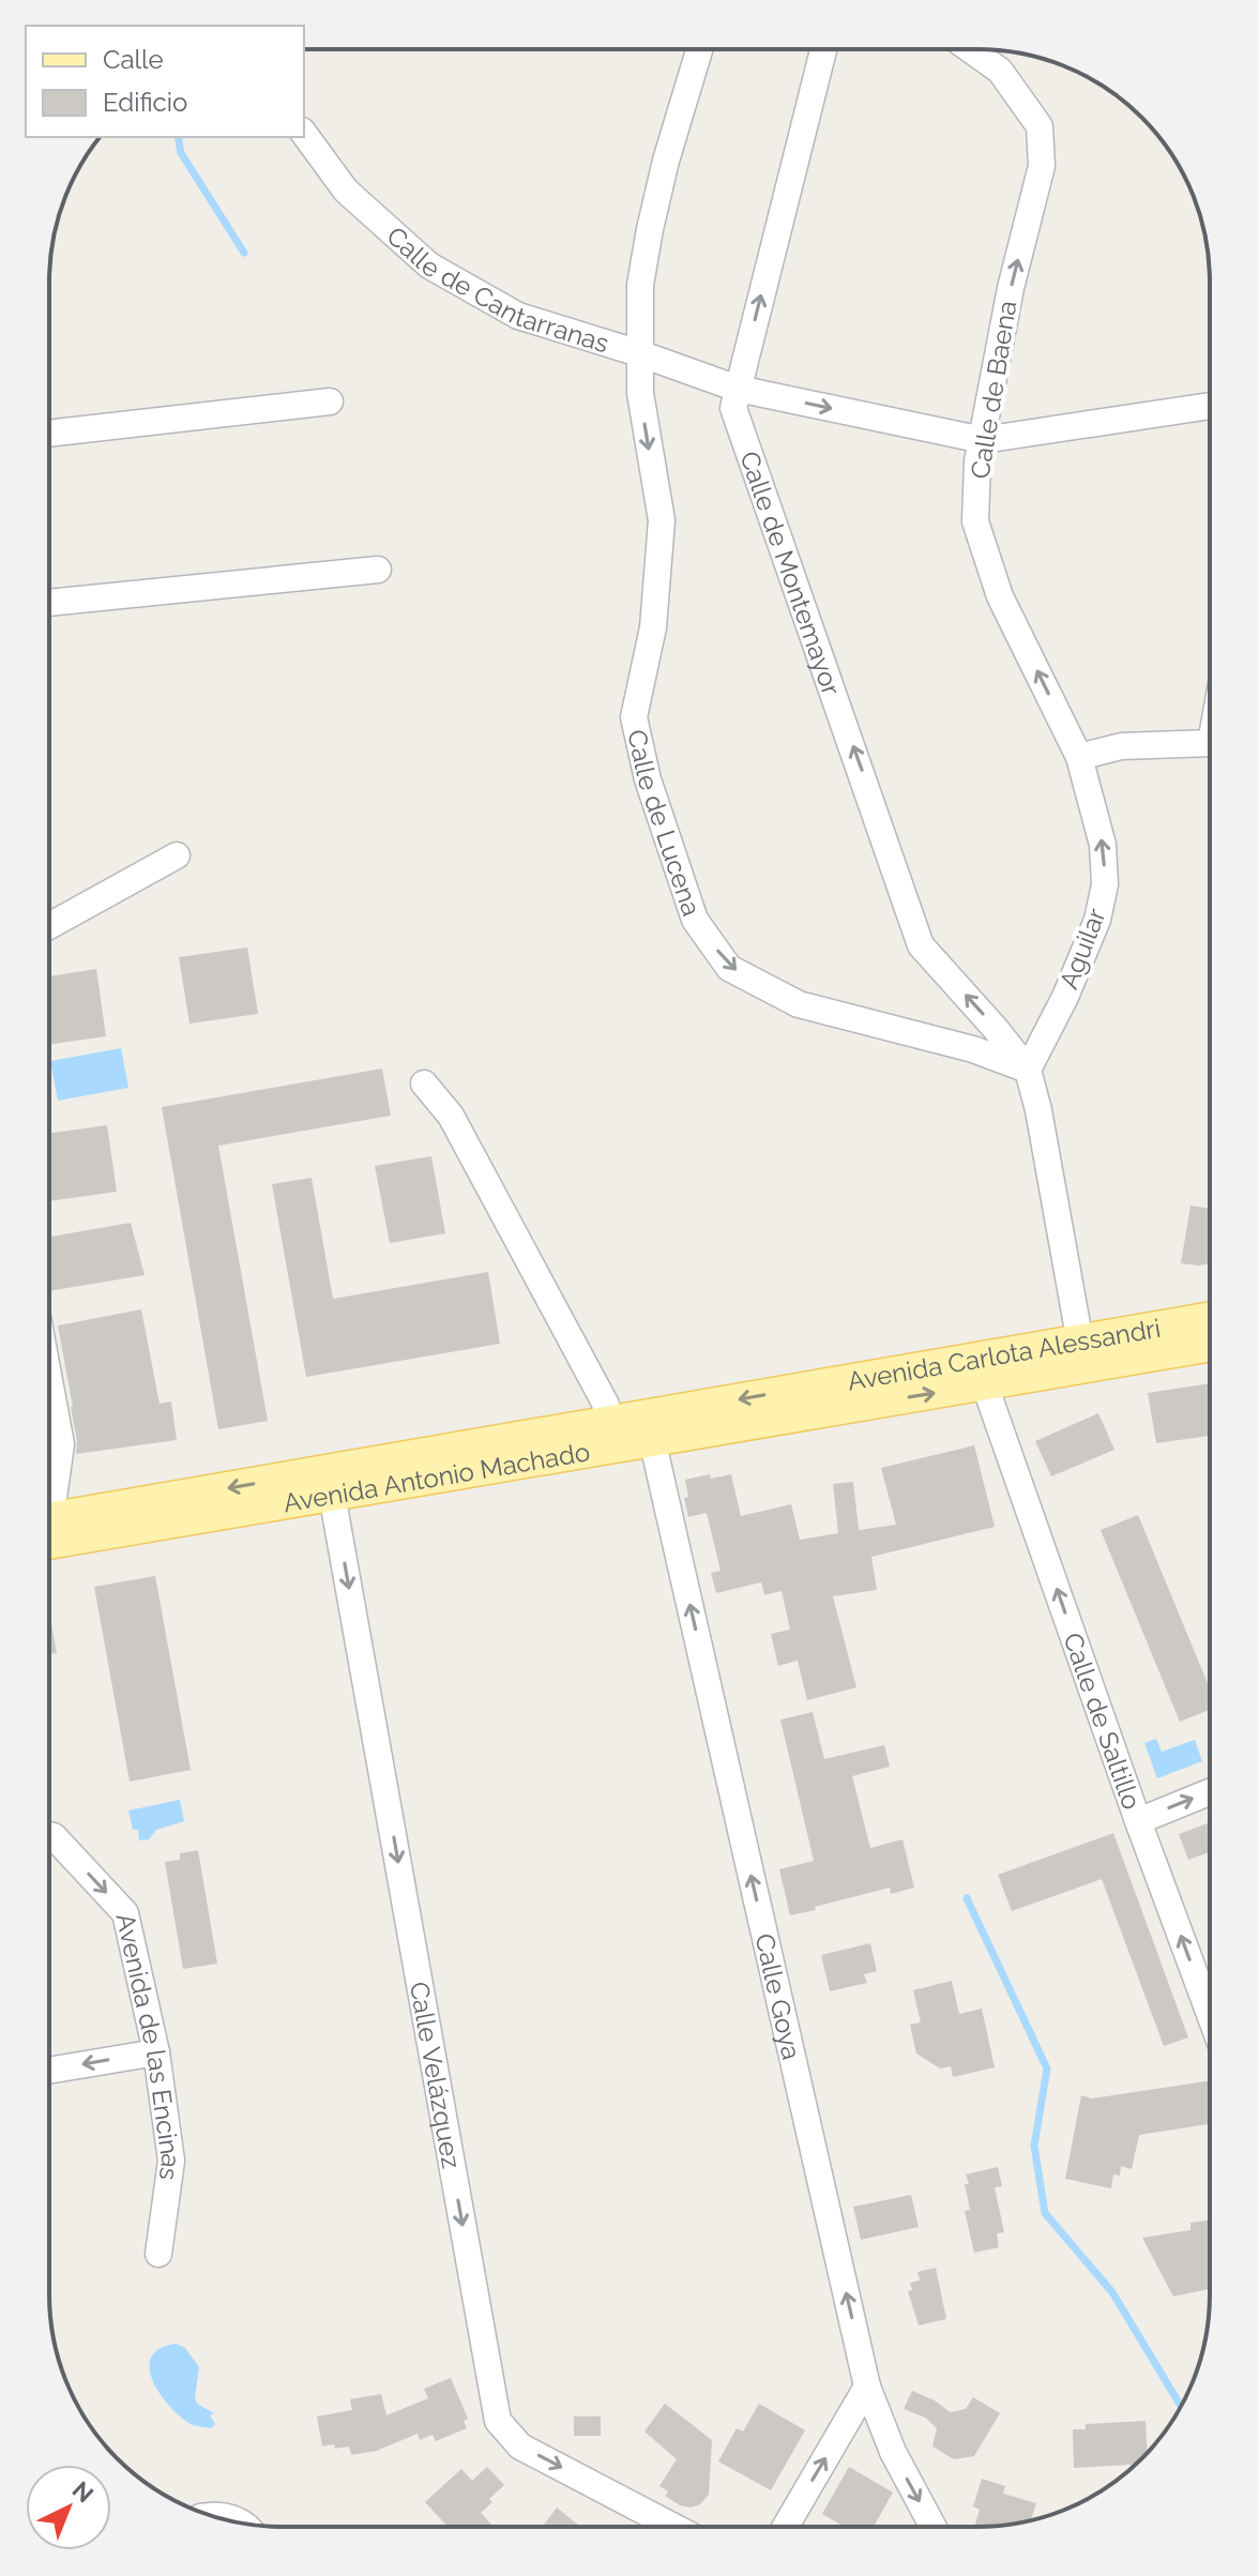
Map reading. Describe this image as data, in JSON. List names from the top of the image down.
{
  "streets": {
    "main road": ["Avenida Carlota Alessandri", "Avenida Antonio Machado"],
    "street": [
      "Calle de Cantarranas",
      "Calle de Baena",
      "Calle de Montemayor",
      "Calle de Lucena",
      "Aguilar",
      "Calle de Saltillo",
      "Calle Goya",
      "Avenida de las Encinas",
      "Calle Velázquez"
    ]
  },
  "crossings": [
    ["Calle de Cantarranas", "Calle de Baena"],
    ["Calle de Cantarranas", "Calle de Montemayor"],
    ["Calle de Cantarranas", "Calle de Lucena"],
    ["Calle de Baena", "Aguilar"],
    ["Calle de Montemayor", "Calle de Lucena"],
    ["Calle de Montemayor", "Aguilar"],
    ["Calle de Lucena", "Aguilar"],
    ["Avenida Carlota Alessandri", "Avenida Antonio Machado"],
    ["Avenida Carlota Alessandri", "Calle de Saltillo"],
    ["Avenida Antonio Machado", "Calle Goya"],
    ["Avenida Antonio Machado", "Calle Velázquez"]
  ],
  "one_way": [
    "Calle de Baena",
    "Calle de Montemayor",
    "Calle de Lucena",
    "Aguilar",
    "Calle de Saltillo",
    "Avenida de las Encinas",
    "Calle Velázquez"
  ],
  "legend": ["Calle", "Edificio"],
  "north": "top right"
}
